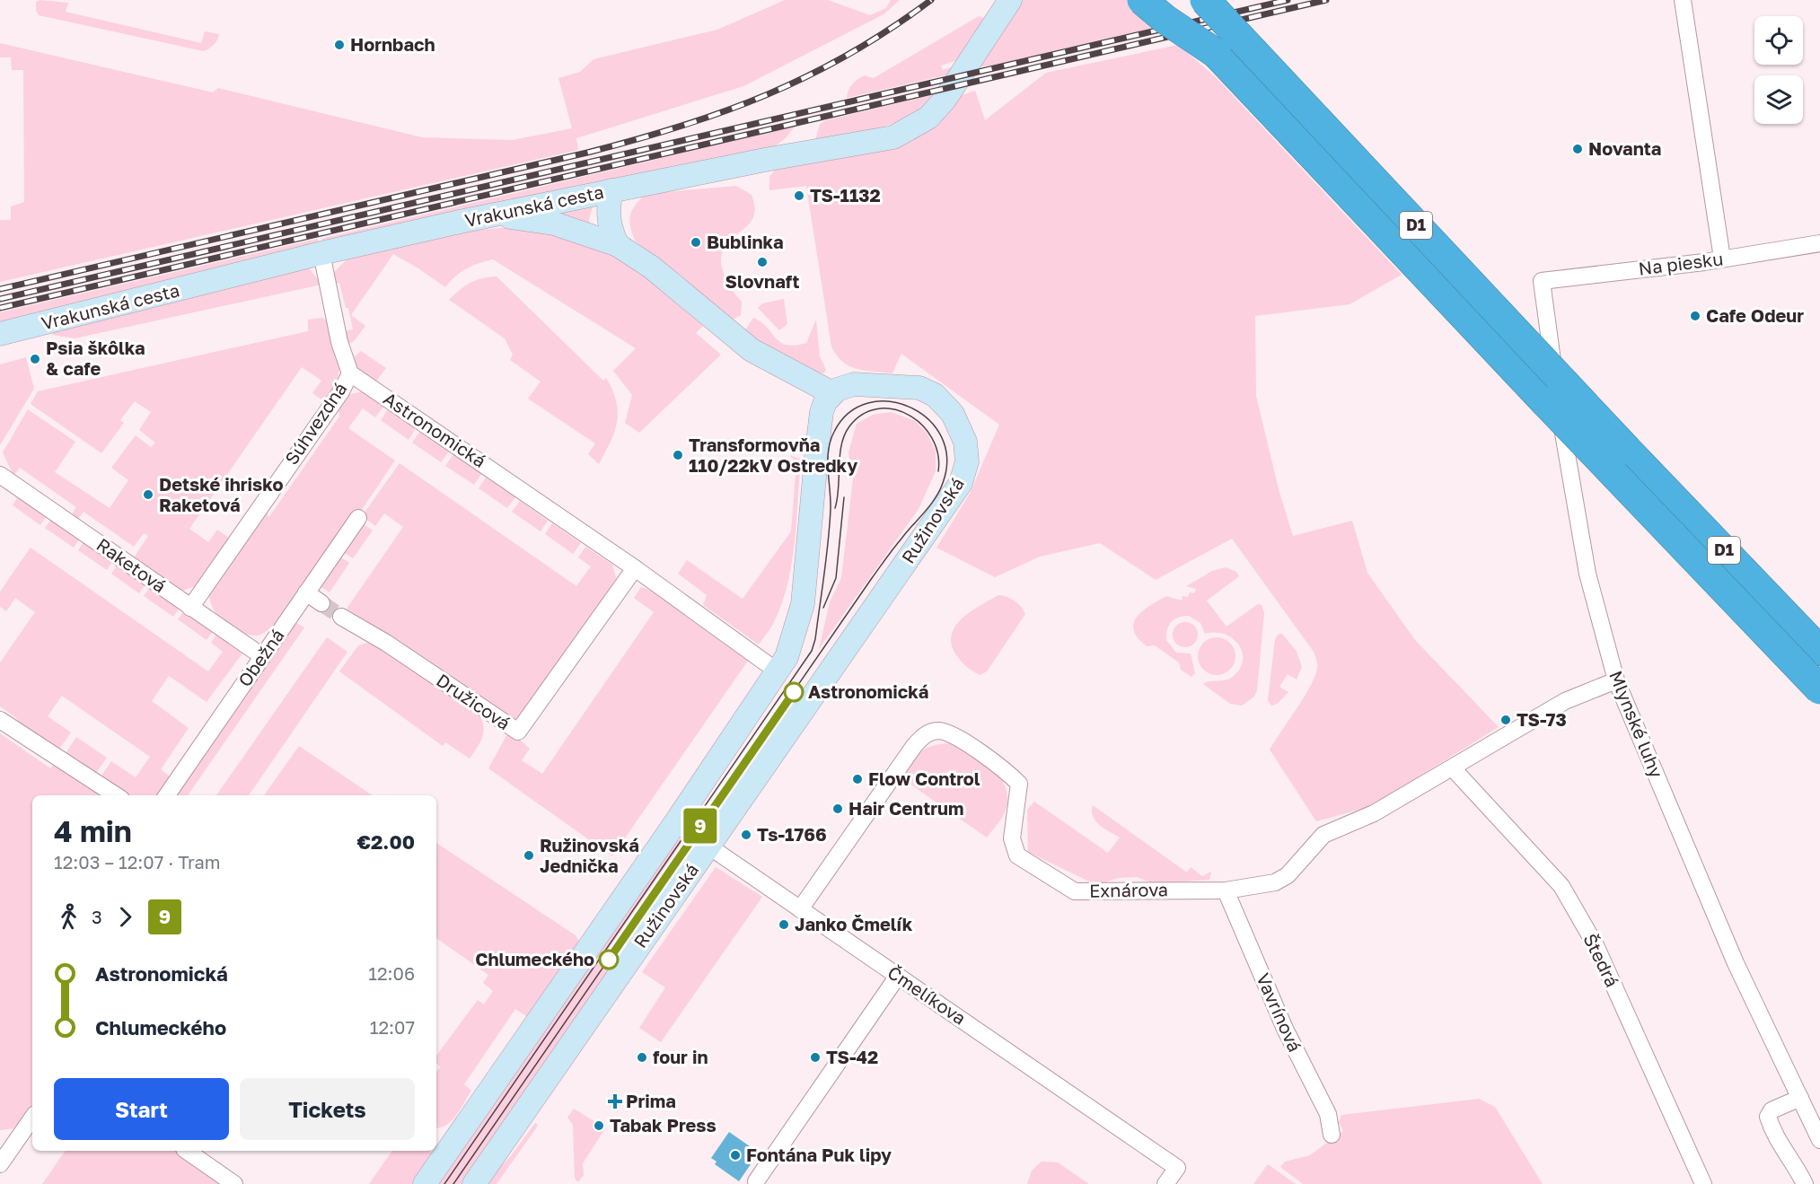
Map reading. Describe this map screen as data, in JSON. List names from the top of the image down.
{
  "streets": {
    "highway": ["D1"],
    "street": [
      "Vrakunská cesta",
      "Na piesku",
      "Súhvezdná",
      "Astronomická",
      "Ružinovská",
      "Raketová",
      "Obežná",
      "Družicová",
      "Mlynské luhy",
      "Exnárova",
      "Štedrá",
      "Čmelíkova",
      "Vavrínová"
    ]
  },
  "crossings": [
    ["Na piesku", "Mlynské luhy"],
    ["Súhvezdná", "Astronomická"],
    ["Súhvezdná", "Raketová"],
    ["Astronomická", "Družicová"],
    ["Ružinovská", "Čmelíkova"],
    ["Raketová", "Obežná"],
    ["Exnárova", "Čmelíkova"],
    ["Exnárova", "Vavrínová"]
  ],
  "places": {
    "other": [
      "Hornbach",
      "Novanta",
      "TS-1132",
      "Bublinka",
      "Slovnaft",
      "Cafe Odeur",
      "Psia škôlka & cafe",
      "Transformovňa 110/22kV Ostredky",
      "Detské ihrisko Raketová",
      "Astronomická",
      "TS-73",
      "Flow Control",
      "Hair Centrum",
      "Ts-1766",
      "Ružinovská Jednička",
      "Janko Čmelík",
      "Chlumeckého",
      "four in",
      "TS-42",
      "Tabak Press",
      "Fontána Puk lipy"
    ],
    "health": ["Prima"]
  },
  "lines": ["tram line 9"],
  "page": {
    "on_map": "9",
    "heading": ["4 min", "12:03 – 12:07 · Tram", "€2.00"],
    "legs": ["3", "9"],
    "list": [
      {
        "name": "Astronomická",
        "value": "12:06"
      },
      {
        "name": "Chlumeckého",
        "value": "12:07"
      }
    ],
    "buttons": ["Start", "Tickets"]
  }
}
